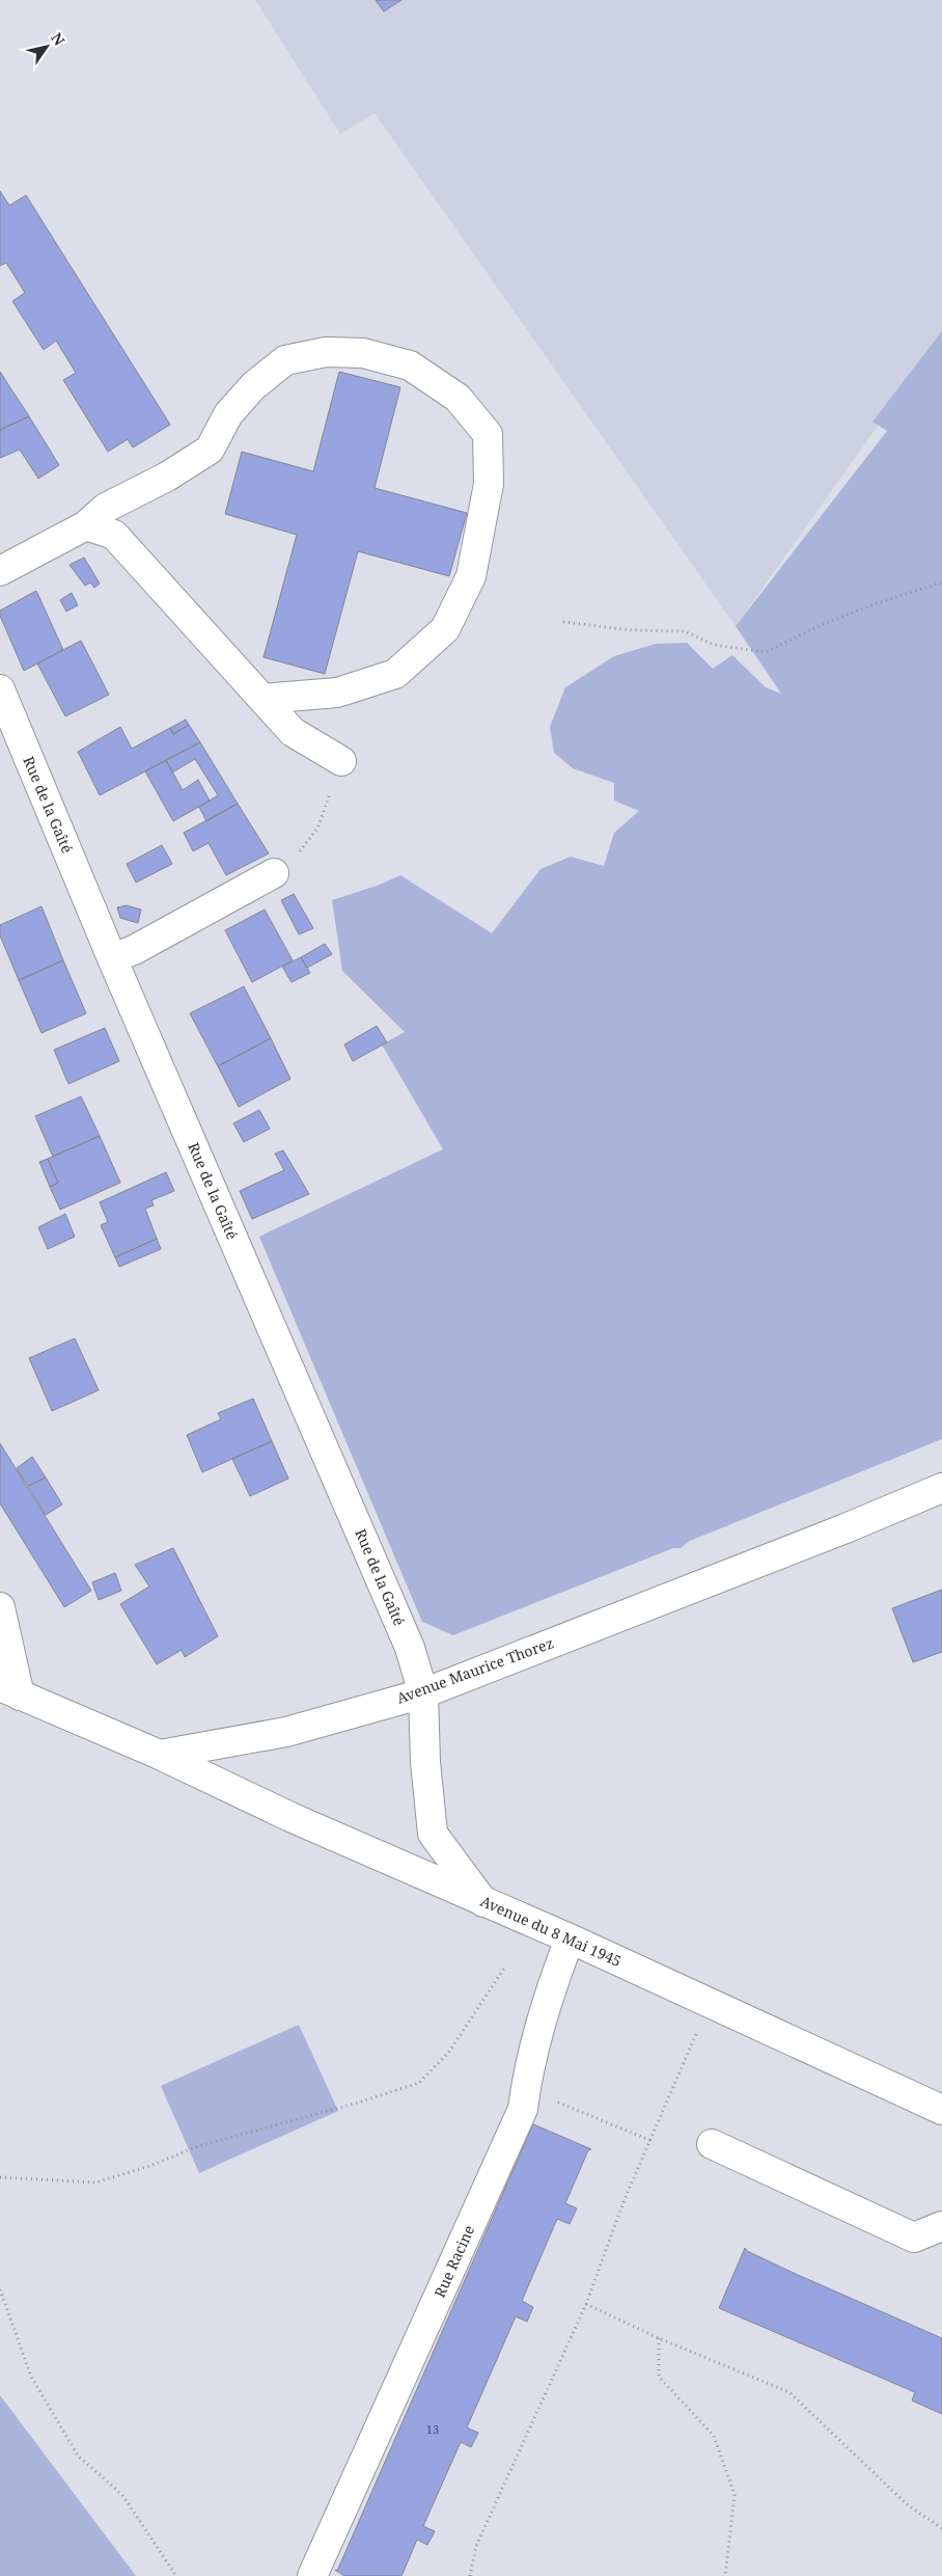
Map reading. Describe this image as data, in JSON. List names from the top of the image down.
{
  "streets": {
    "street": [
      "Rue de la Gaîté",
      "Avenue Maurice Thorez",
      "Avenue du 8 Mai 1945",
      "Rue Racine"
    ]
  },
  "crossings": [
    ["Rue de la Gaîté", "Avenue Maurice Thorez"],
    ["Rue de la Gaîté", "Avenue du 8 Mai 1945"],
    ["Avenue Maurice Thorez", "Avenue du 8 Mai 1945"],
    ["Avenue du 8 Mai 1945", "Rue Racine"]
  ],
  "house_numbers": ["13"],
  "north": "top right"
}
